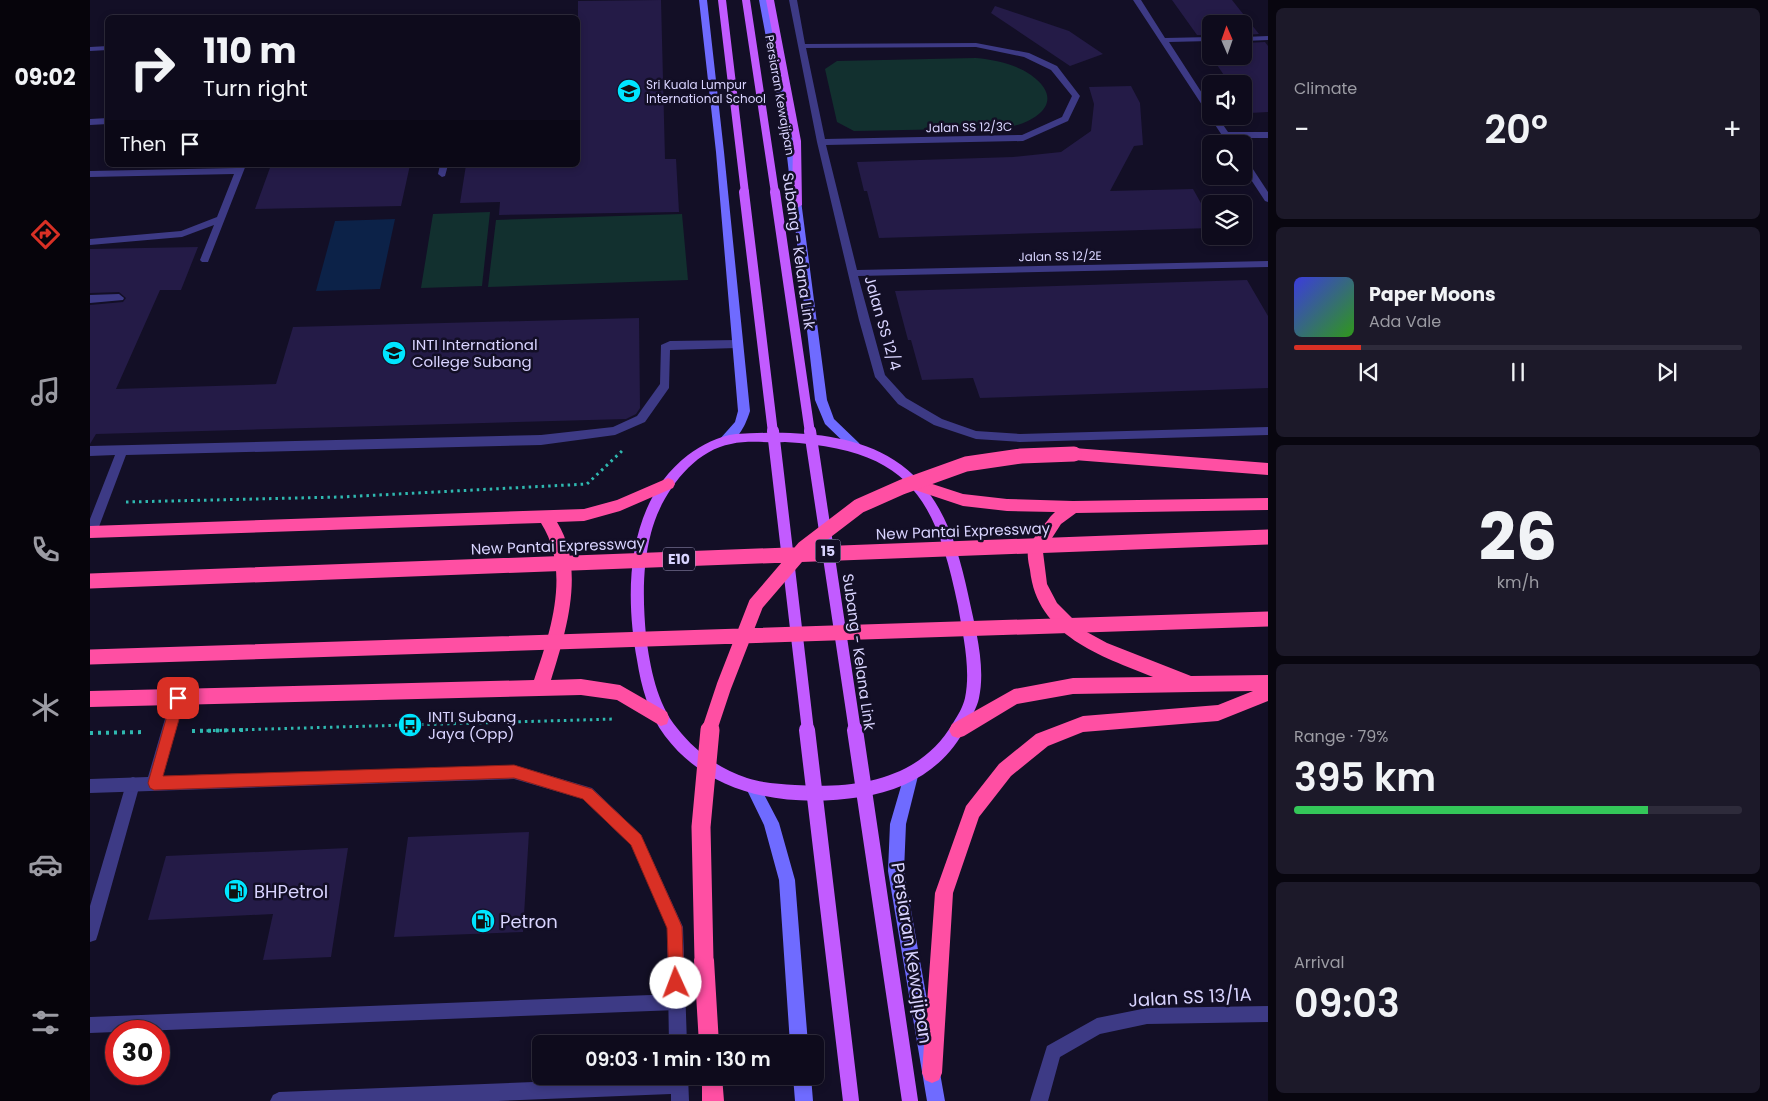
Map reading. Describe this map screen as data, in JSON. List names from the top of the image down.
{
  "streets": {
    "highway": ["New Pantai Expressway", "E10"],
    "main road": ["Persiaran Kewajipan", "Subang - Kelana Link", "15"],
    "street": [
      "Jalan SS 12/3C",
      "Jalan SS 12/2E",
      "Jalan SS 12/4",
      "Jalan SS 13/1A"
    ]
  },
  "crossings": [
    ["Jalan SS 12/3C", "Jalan SS 12/4"],
    ["Jalan SS 12/2E", "Jalan SS 12/4"]
  ],
  "places": {
    "school or university": ["Sri Kuala Lumpur International School", "INTI International College Subang"],
    "bus stop": ["INTI Subang Jaya (Opp)"],
    "fuel station": ["BHPetrol", "Petron"]
  },
  "north": "top",
  "page": {
    "tabs": "09:02",
    "tile": [
      "Climate",
      ["26", "km/h"],
      ["Range · 79%", "395 km"],
      ["Arrival", "09:03"]
    ],
    "turn": ["110 m", "Turn right"],
    "heat": ["−", "20°", "+"],
    "then": "Then",
    "song": ["Paper Moons", "Ada Vale"],
    "limit": "30",
    "trip": "09:03 · 1 min · 130 m"
  }
}
